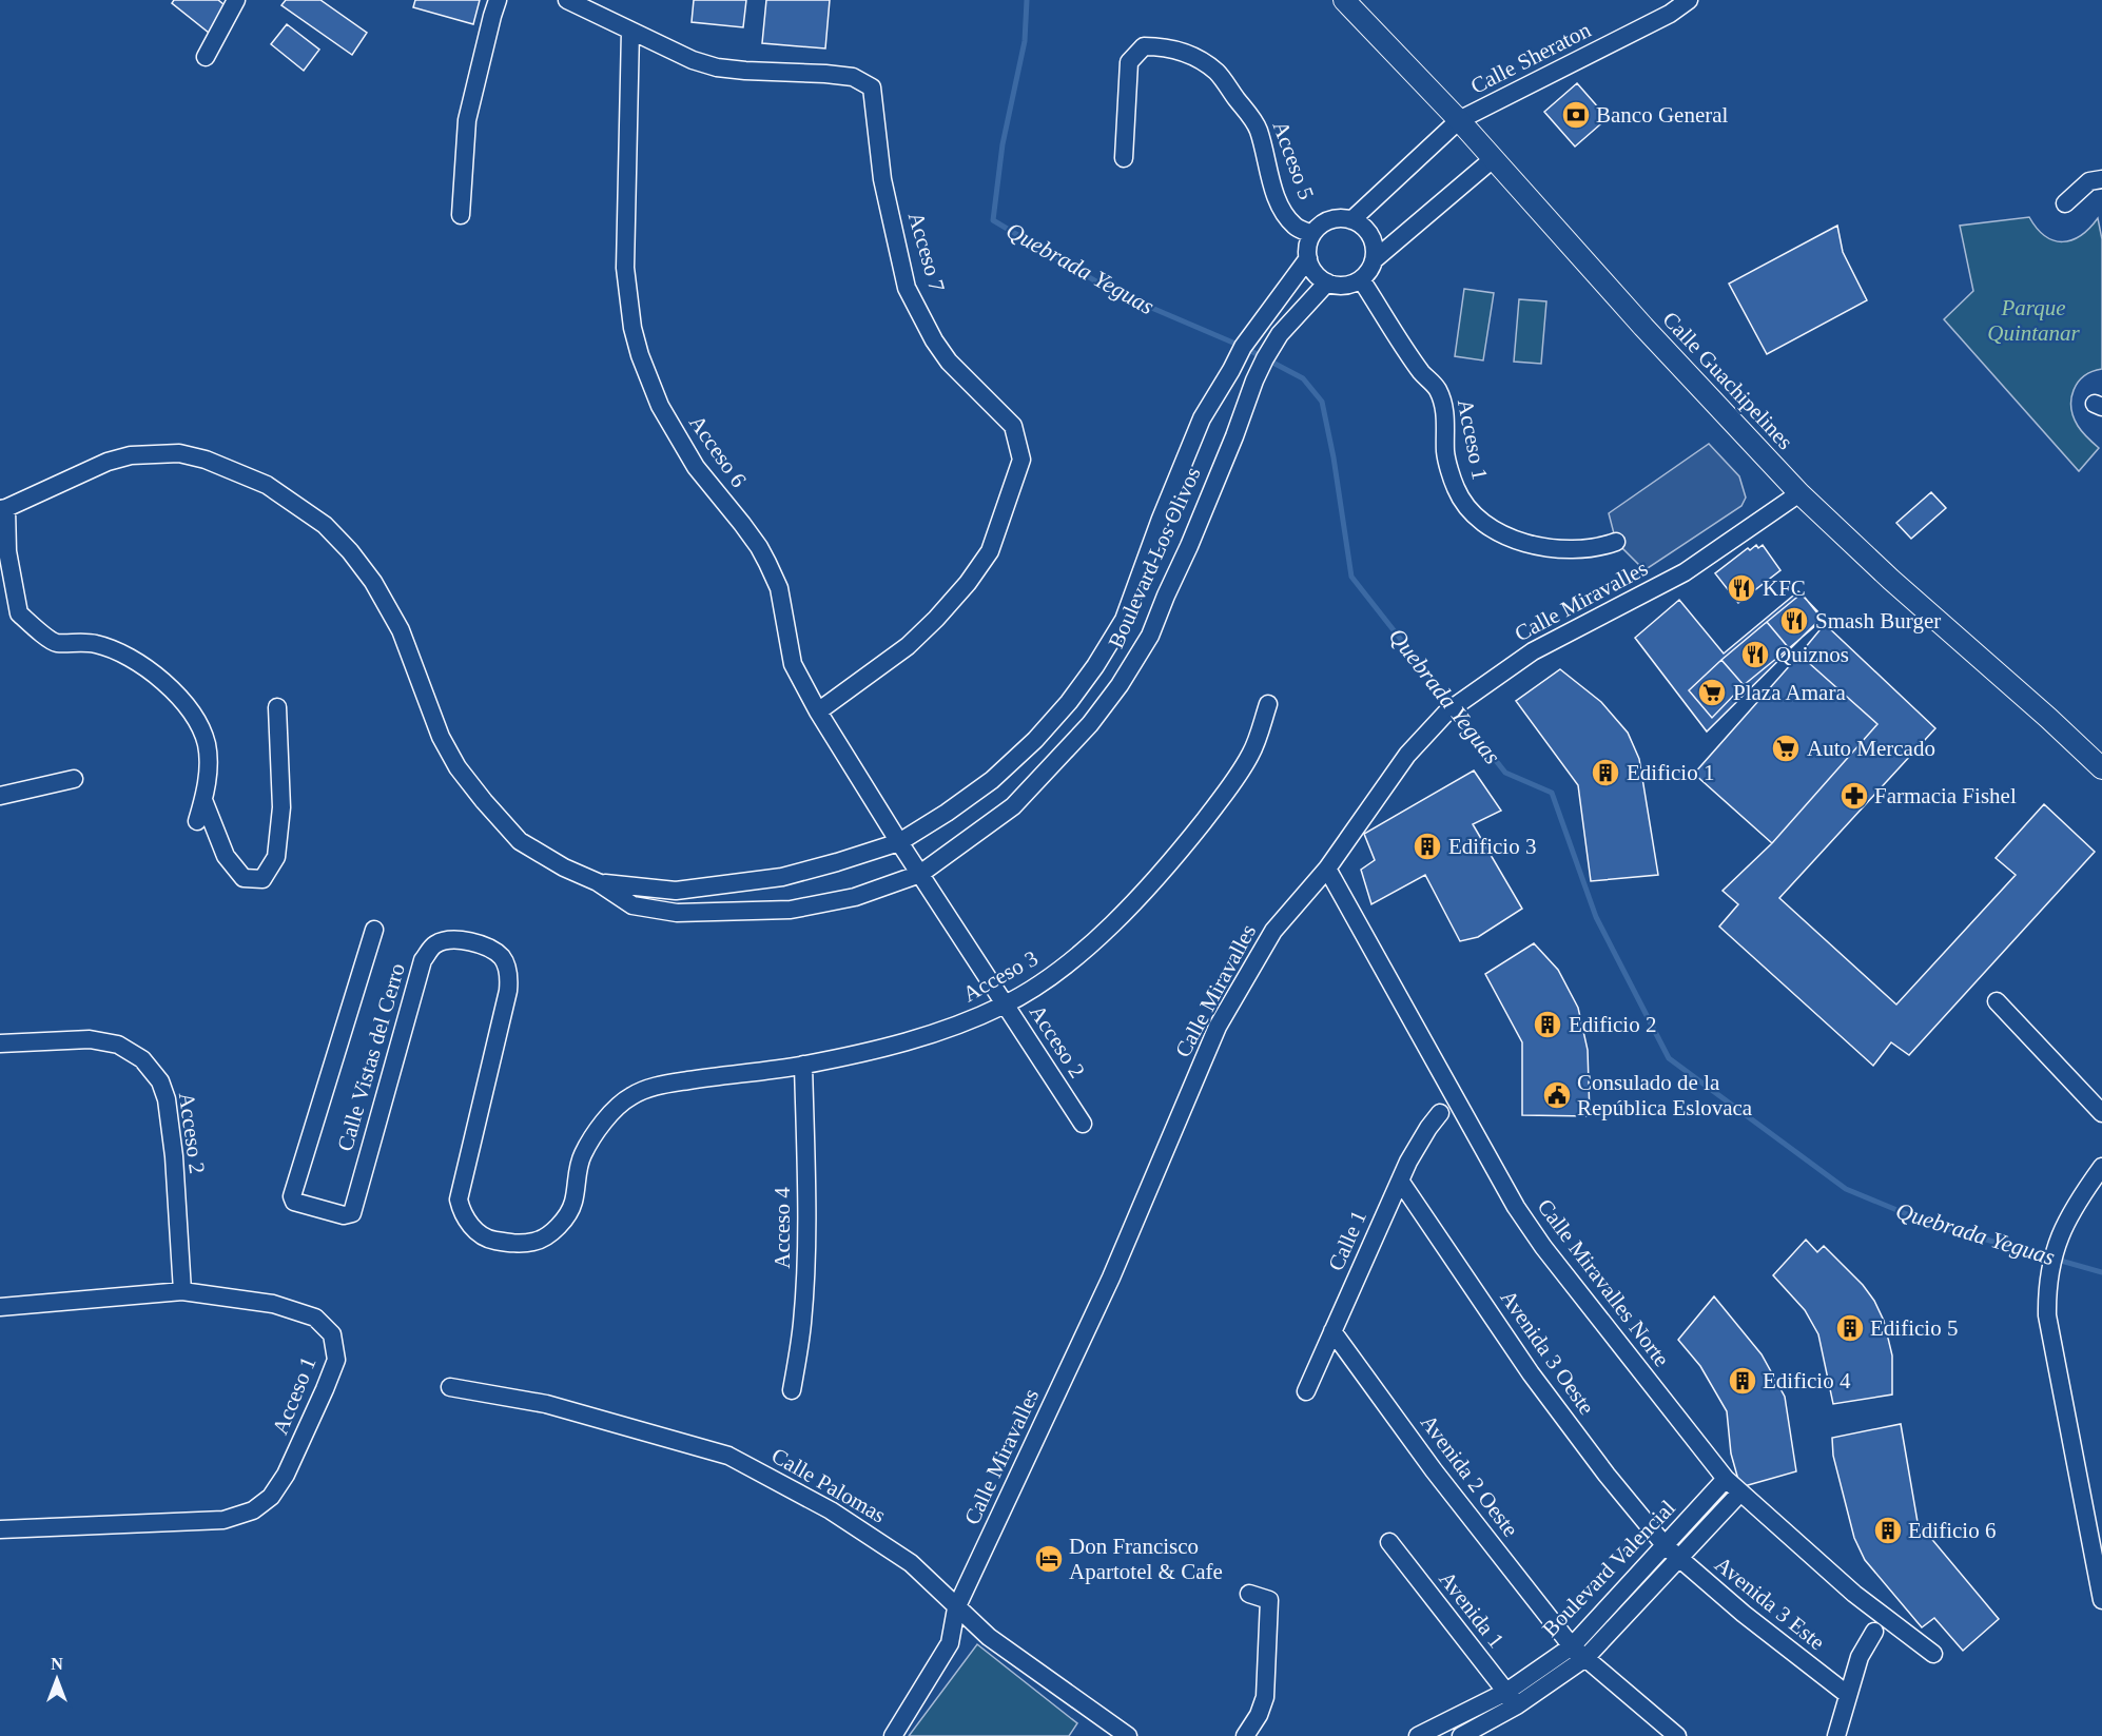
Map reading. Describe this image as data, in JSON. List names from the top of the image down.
{
  "streets": {
    "street": [
      "Calle Sheraton",
      "Acceso 5",
      "Acceso 7",
      "Calle Guachipelines",
      "Acceso 1",
      "Acceso 6",
      "Boulevard Los Olivos",
      "Calle Miravalles",
      "Acceso 3",
      "Acceso 2",
      "Calle Vistas del Cerro",
      "Acceso 4",
      "Calle 1",
      "Calle Miravalles Norte",
      "Avenida 3 Oeste",
      "Avenida 2 Oeste",
      "Calle Palomas",
      "Boulevard Valencial",
      "Avenida 3 Este",
      "Avenida 1"
    ]
  },
  "crossings": [
    ["Calle Sheraton", "Calle Guachipelines"],
    ["Acceso 5", "Acceso 1"],
    ["Acceso 5", "Boulevard Los Olivos"],
    ["Acceso 7", "Acceso 6"],
    ["Calle Guachipelines", "Calle Miravalles"],
    ["Acceso 1", "Boulevard Los Olivos"],
    ["Acceso 1", "Acceso 2"],
    ["Acceso 6", "Boulevard Los Olivos"],
    ["Acceso 6", "Acceso 2"],
    ["Boulevard Los Olivos", "Acceso 2"],
    ["Calle Miravalles", "Calle Miravalles Norte"],
    ["Calle Miravalles", "Calle Palomas"],
    ["Acceso 3", "Acceso 2"],
    ["Acceso 3", "Calle Vistas del Cerro"],
    ["Acceso 3", "Acceso 4"],
    ["Calle 1", "Avenida 3 Oeste"],
    ["Calle 1", "Avenida 2 Oeste"],
    ["Calle Miravalles Norte", "Boulevard Valencial"],
    ["Avenida 3 Oeste", "Boulevard Valencial"],
    ["Avenida 3 Oeste", "Avenida 3 Este"],
    ["Avenida 2 Oeste", "Boulevard Valencial"],
    ["Boulevard Valencial", "Avenida 3 Este"],
    ["Boulevard Valencial", "Avenida 1"]
  ],
  "water": ["Quebrada Yeguas"],
  "parks": ["Parque Quintanar"],
  "places": {
    "bank": ["Banco General"],
    "restaurant": ["KFC", "Smash Burger", "Quiznos"],
    "supermarket": ["Plaza Amara", "Auto Mercado"],
    "building": [
      "Edificio 1",
      "Edificio 3",
      "Edificio 2",
      "Edificio 5",
      "Edificio 4",
      "Edificio 6"
    ],
    "pharmacy": ["Farmacia Fishel"],
    "public building": ["Consulado de la República Eslovaca"],
    "hotel": ["Don Francisco Apartotel & Cafe"]
  },
  "north": "top"
}
